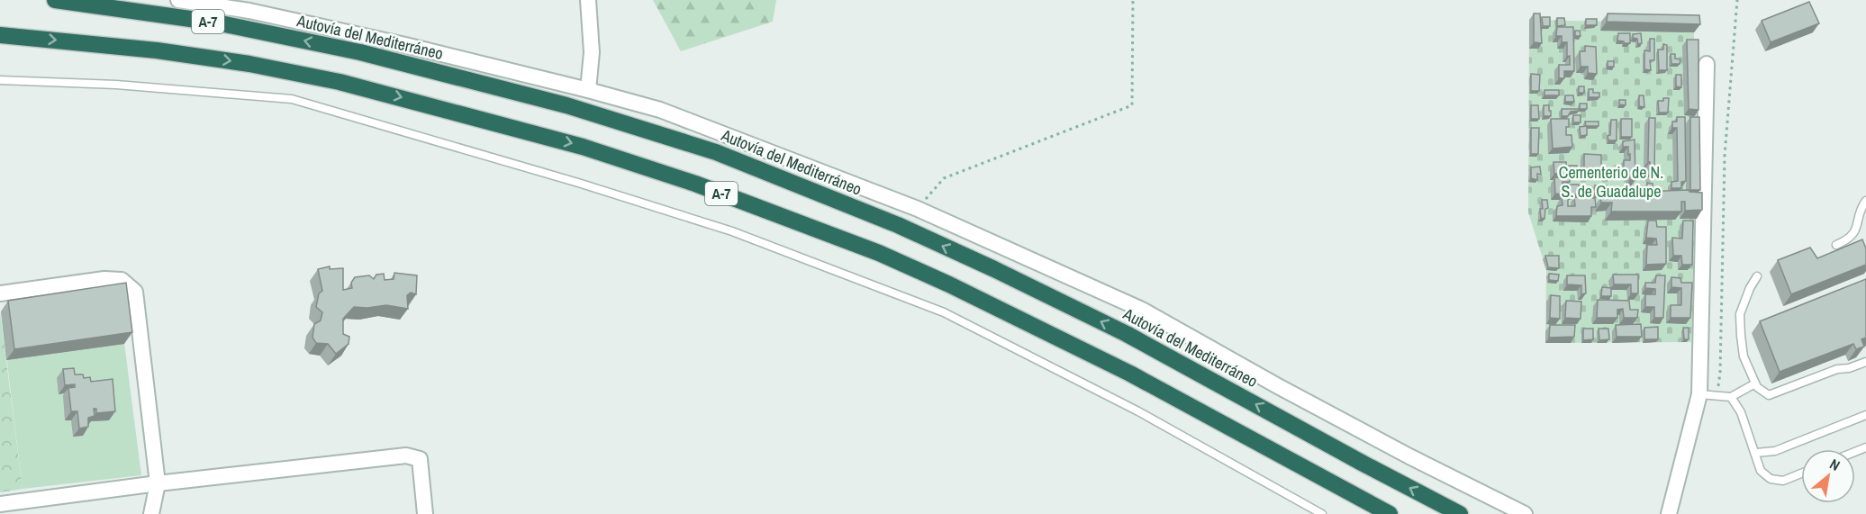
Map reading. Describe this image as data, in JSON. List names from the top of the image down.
{
  "streets": {
    "highway": ["A-7", "Autovía del Mediterráneo"]
  },
  "parks": ["Cementerio de N. S. de Guadalupe"],
  "north": "top right"
}
